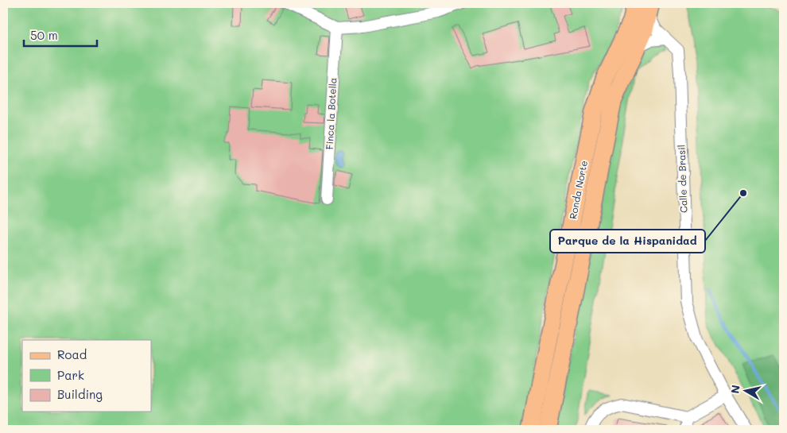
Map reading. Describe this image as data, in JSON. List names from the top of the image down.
{
  "streets": {
    "main road": ["Ronda Norte"],
    "street": ["Finca la Botella", "Calle de Brasil"]
  },
  "crossings": [
    ["Calle de Brasil", "Ronda Norte"]
  ],
  "places": ["Parque de la Hispanidad"],
  "legend": ["Road", "Park", "Building"],
  "scale_bar": "50 m",
  "north": "left"
}
